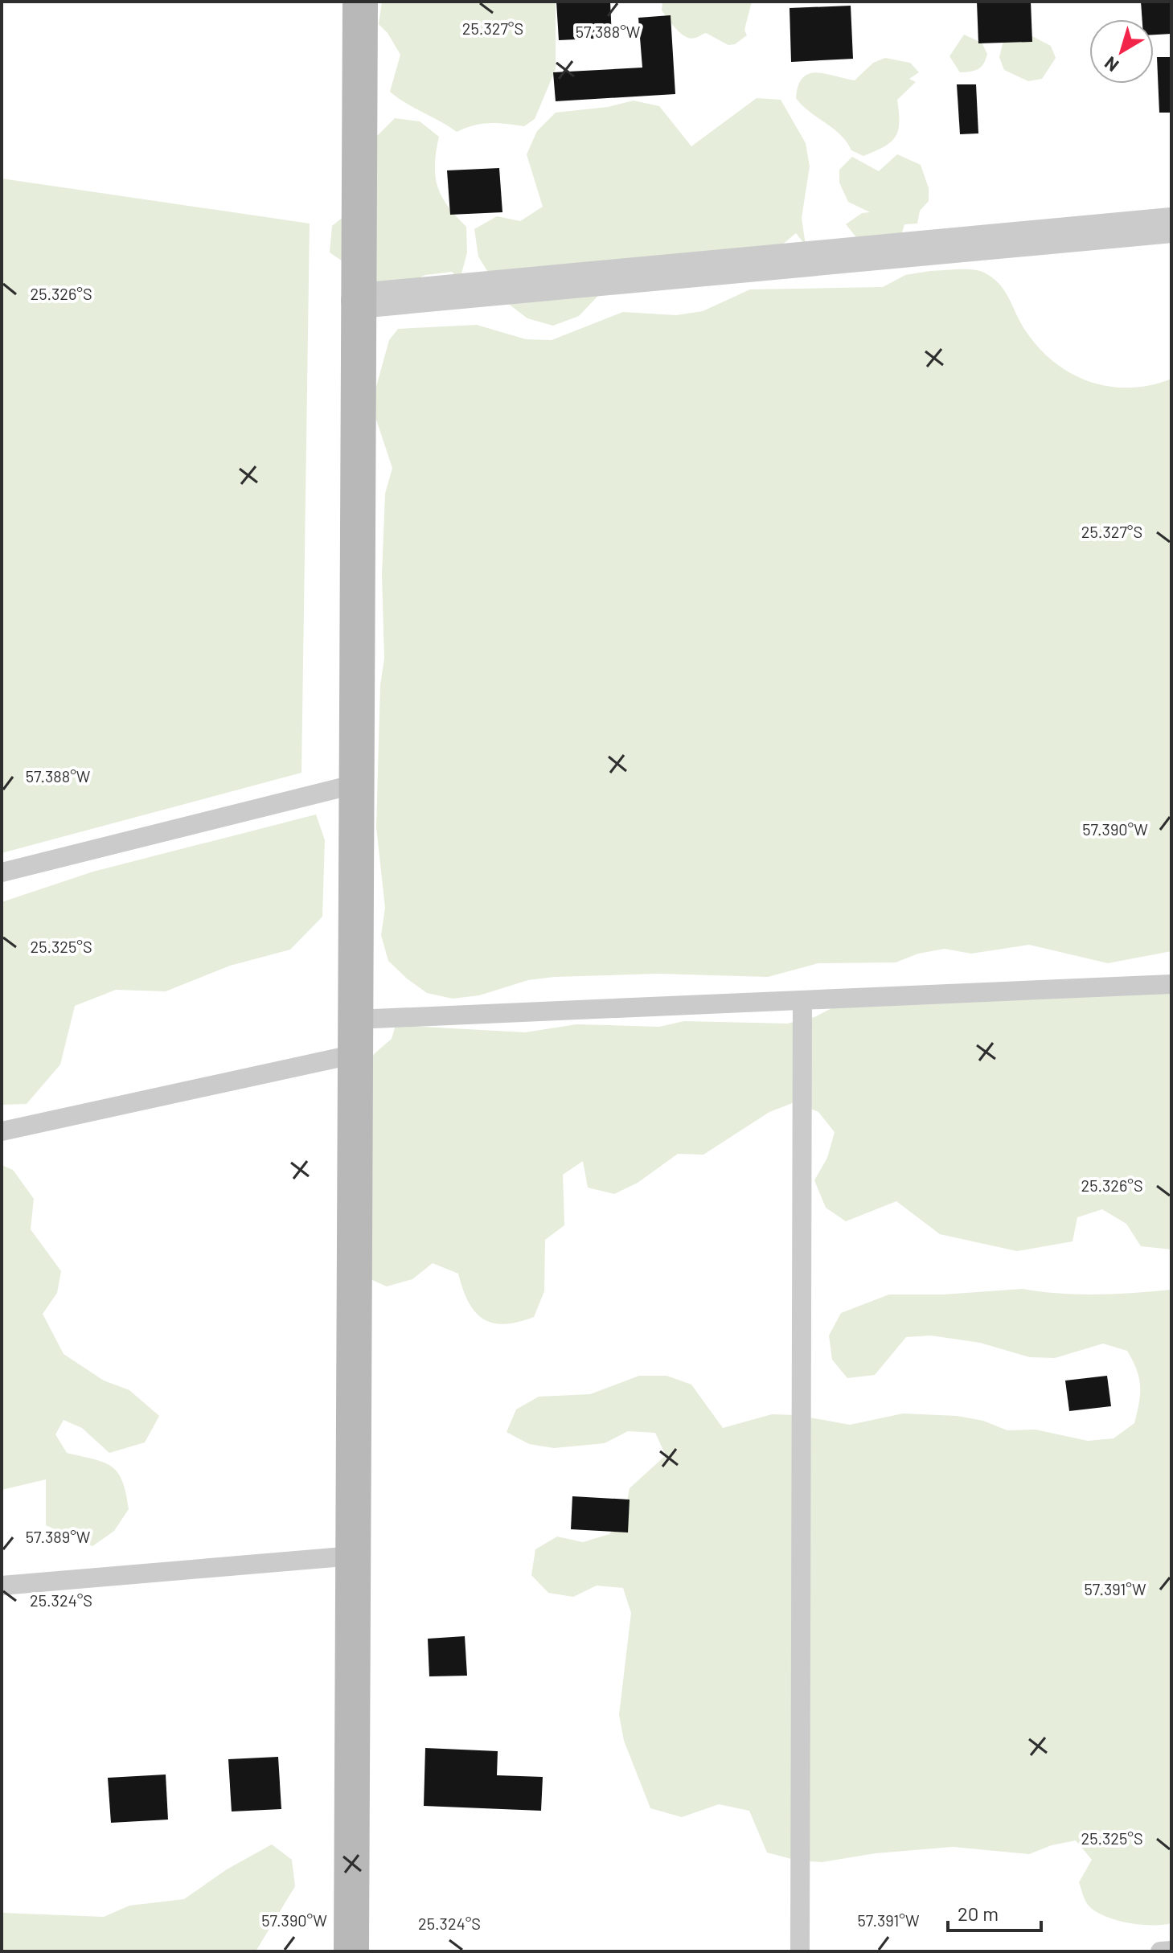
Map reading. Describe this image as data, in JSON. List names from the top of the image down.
{
  "scale_bar": "20 m",
  "north": "bottom left",
  "coordinates": [
    "25.327°S",
    "57.388°W",
    "25.326°S",
    "57.390°W",
    "25.325°S",
    "57.389°W",
    "57.391°W",
    "25.324°S"
  ]
}
